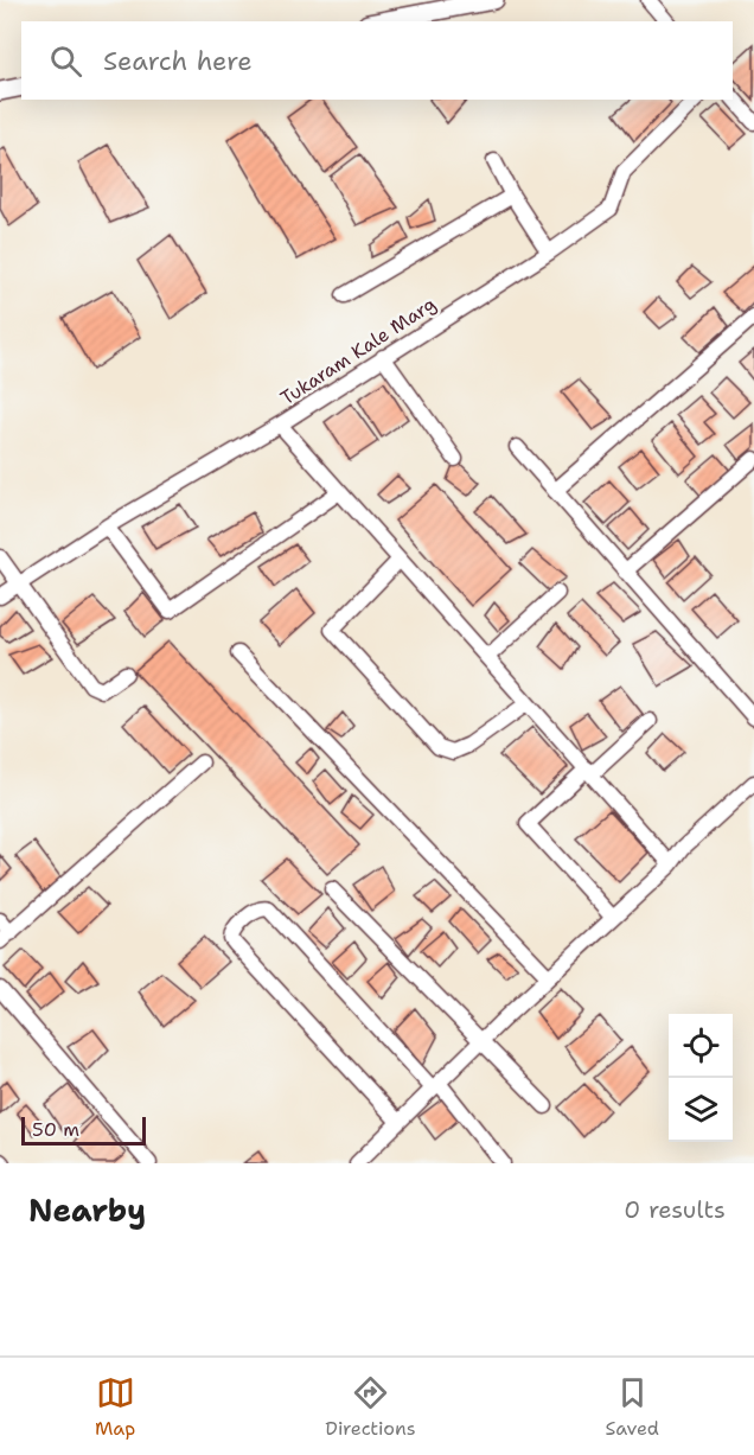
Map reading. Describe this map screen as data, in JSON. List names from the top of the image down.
{
  "streets": {
    "street": ["Tukaram Kale Marg"]
  },
  "scale_bar": "50 m",
  "page": {
    "search": "Search here",
    "scale": "50 m",
    "heading": ["Nearby", "0 results"],
    "nav": ["Map", "Directions", "Saved"]
  }
}
